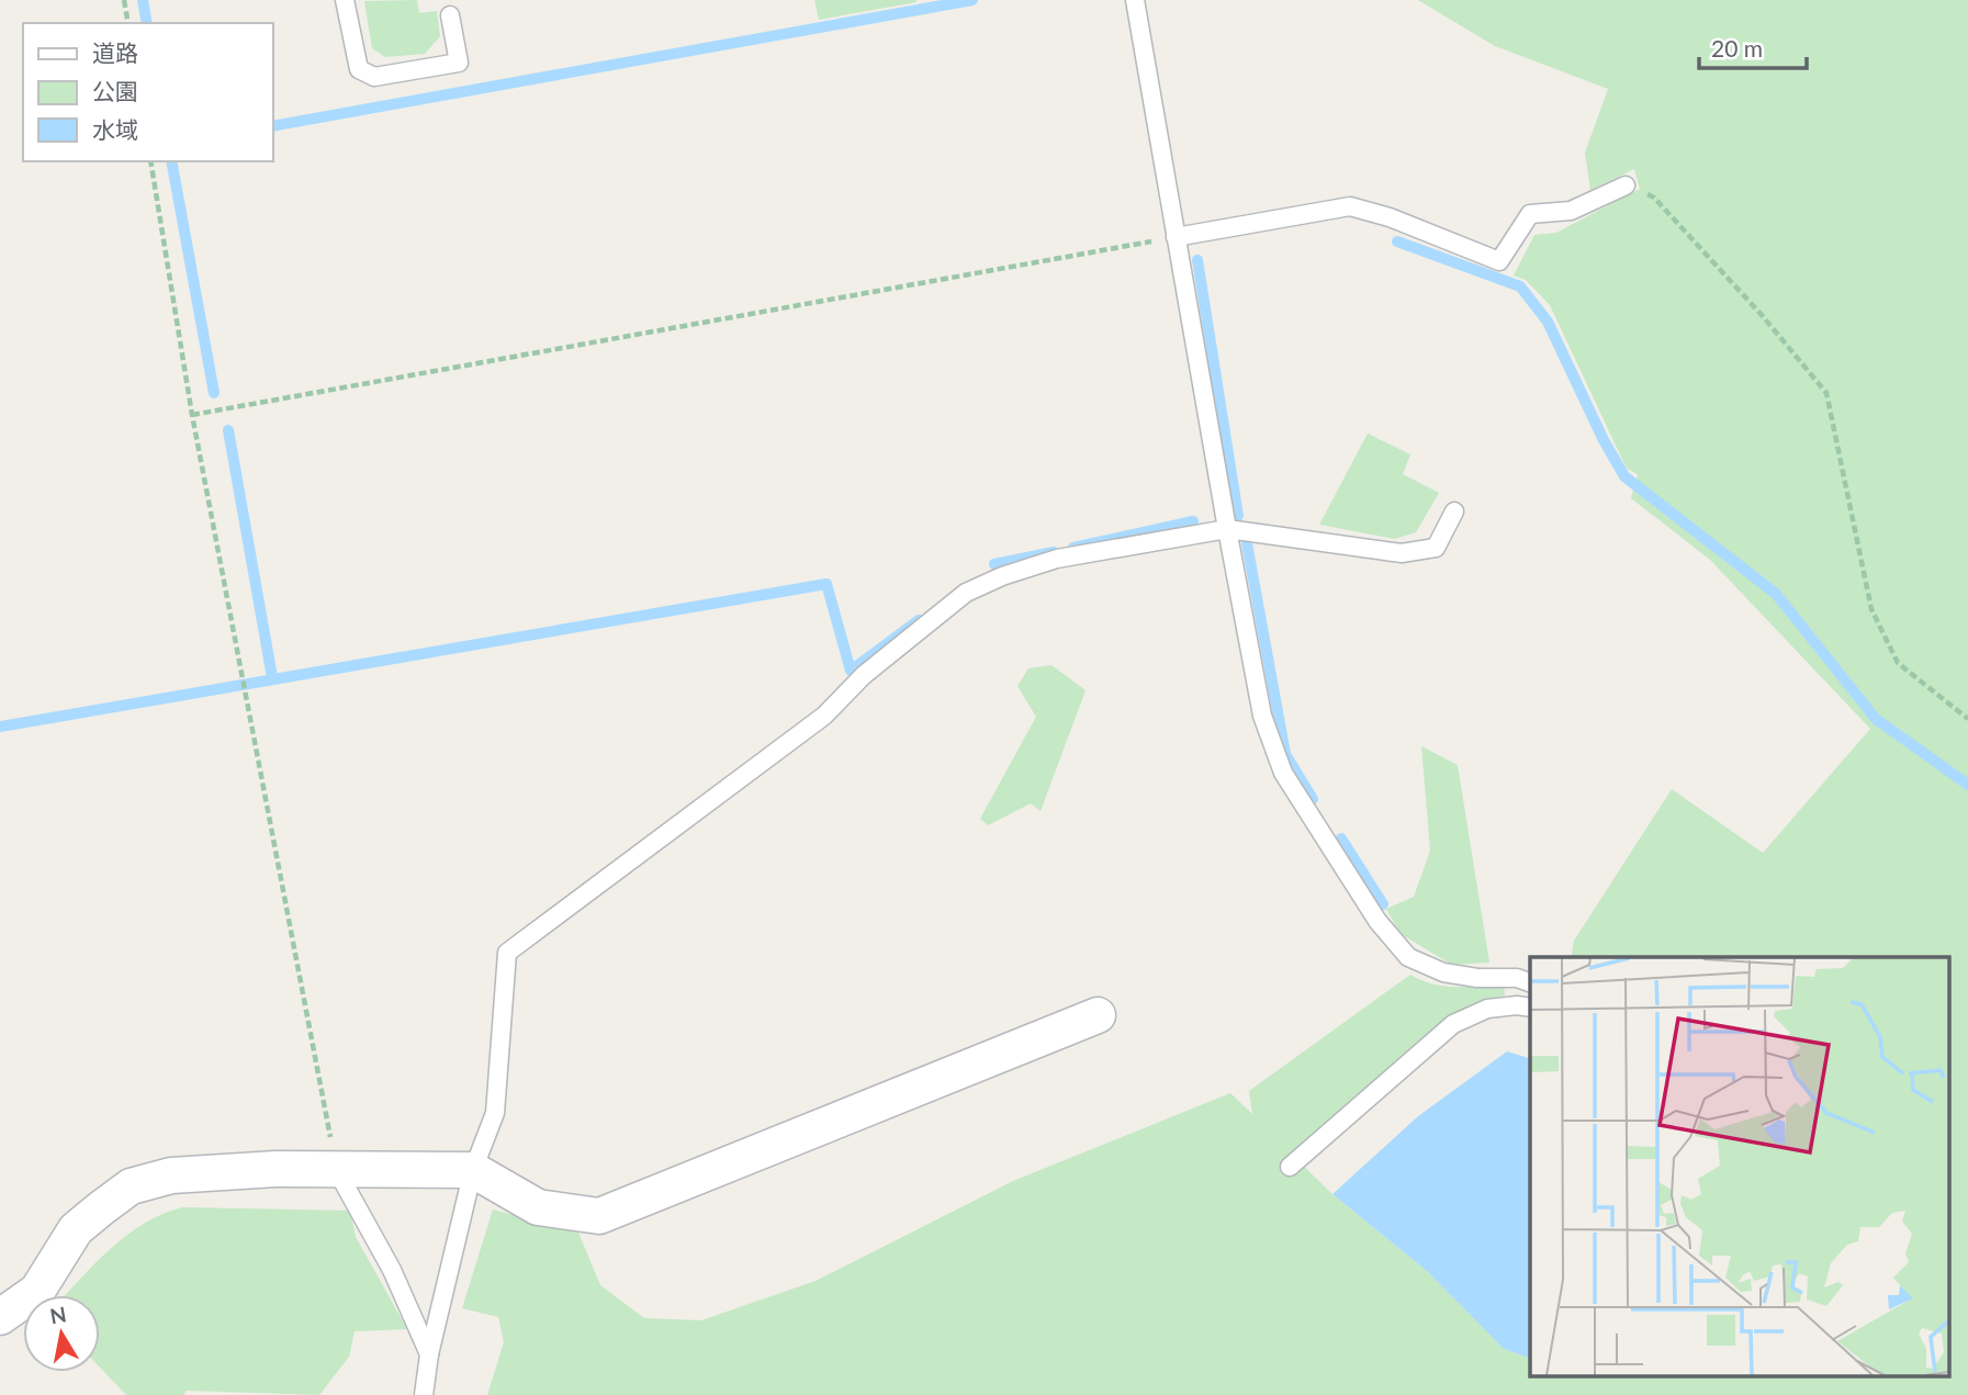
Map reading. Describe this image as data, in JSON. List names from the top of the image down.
{
  "legend": ["道路", "公園", "水域"],
  "scale_bar": "20 m",
  "north": "top"
}
